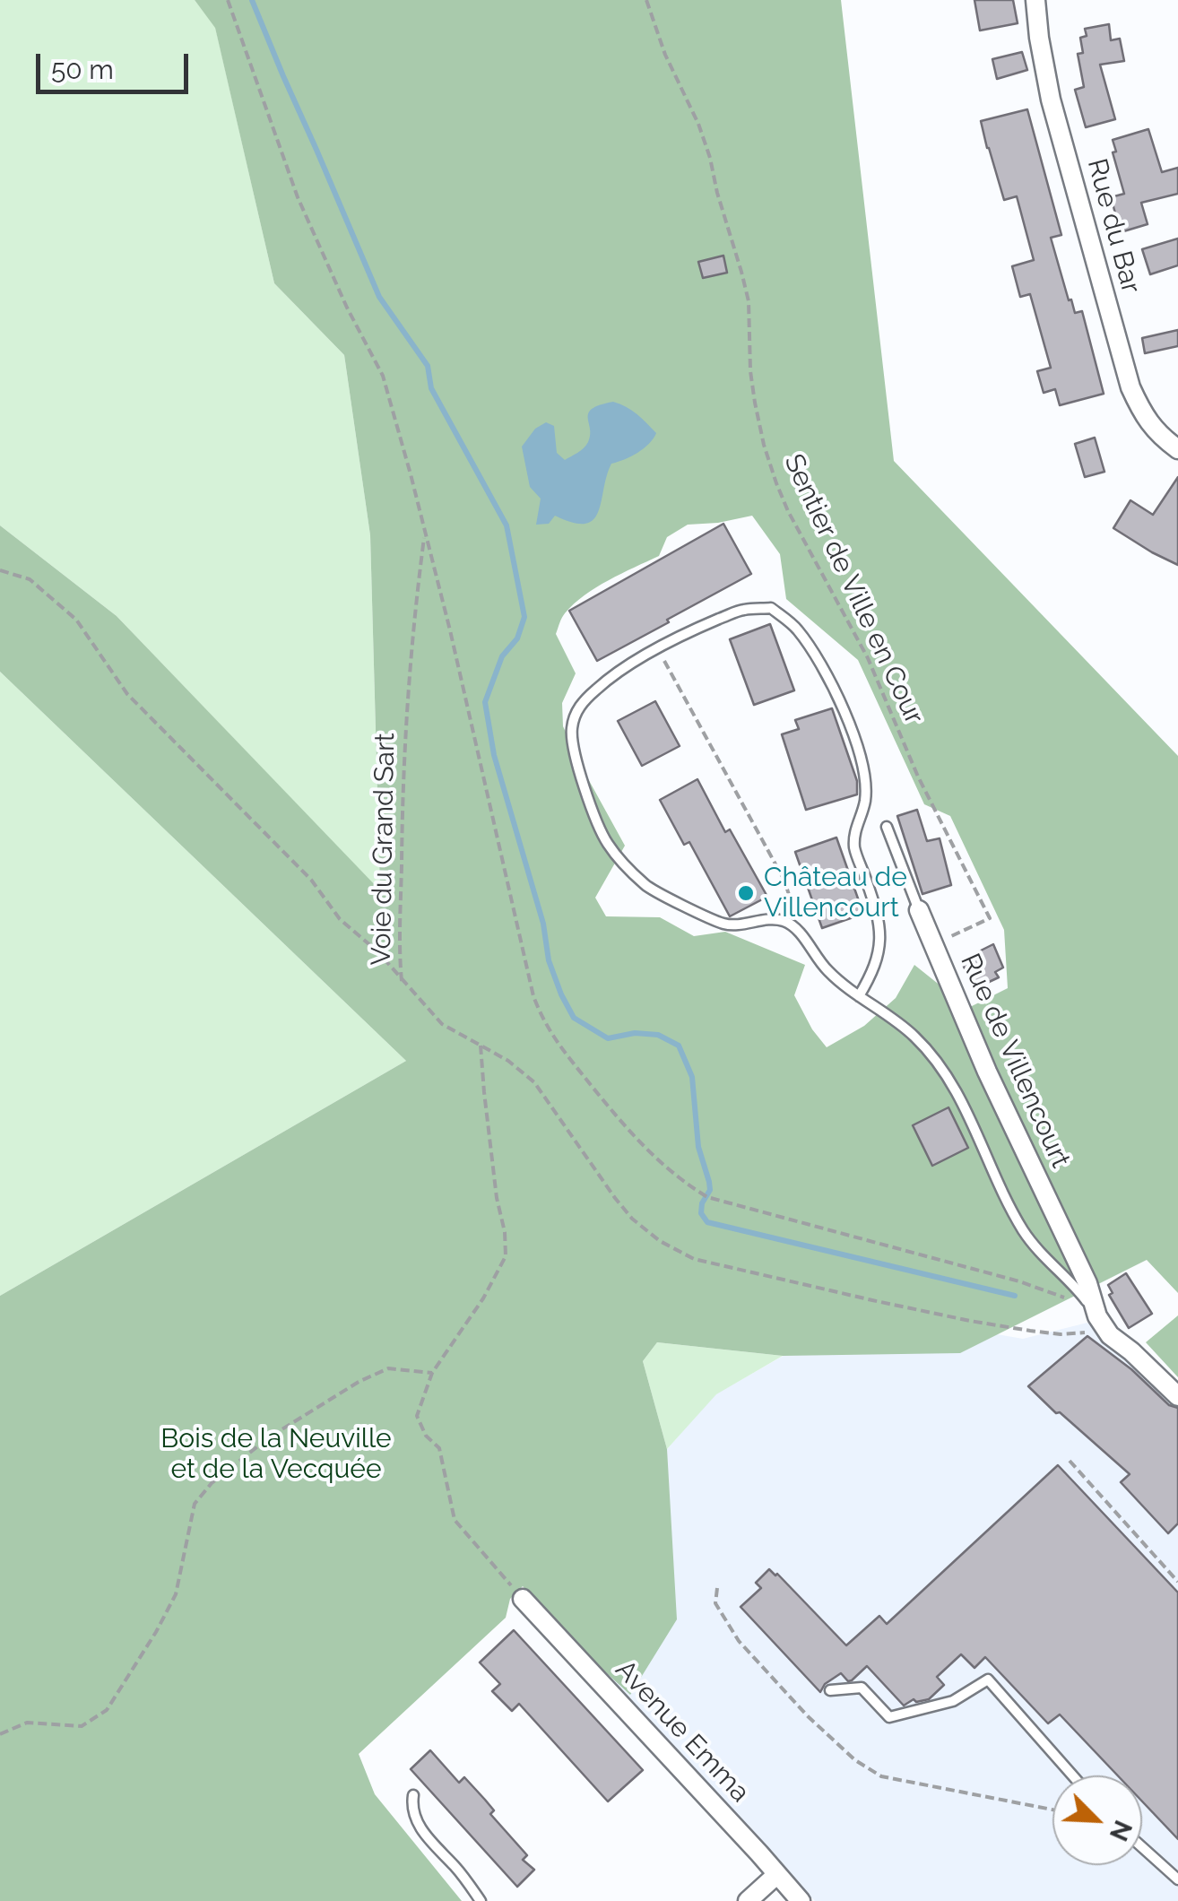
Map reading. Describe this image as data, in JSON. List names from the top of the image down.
{
  "streets": {
    "street": ["Rue du Bar", "Rue de Villencourt", "Avenue Emma"],
    "path": ["Sentier de Ville en Cour", "Voie du Grand Sart"]
  },
  "crossings": [
    ["Sentier de Ville en Cour", "Rue de Villencourt"],
    ["Voie du Grand Sart", "Rue de Villencourt"]
  ],
  "parks": ["Bois de la Neuville et de la Vecquée"],
  "places": ["Château de Villencourt"],
  "scale_bar": "50 m",
  "north": "bottom right"
}
